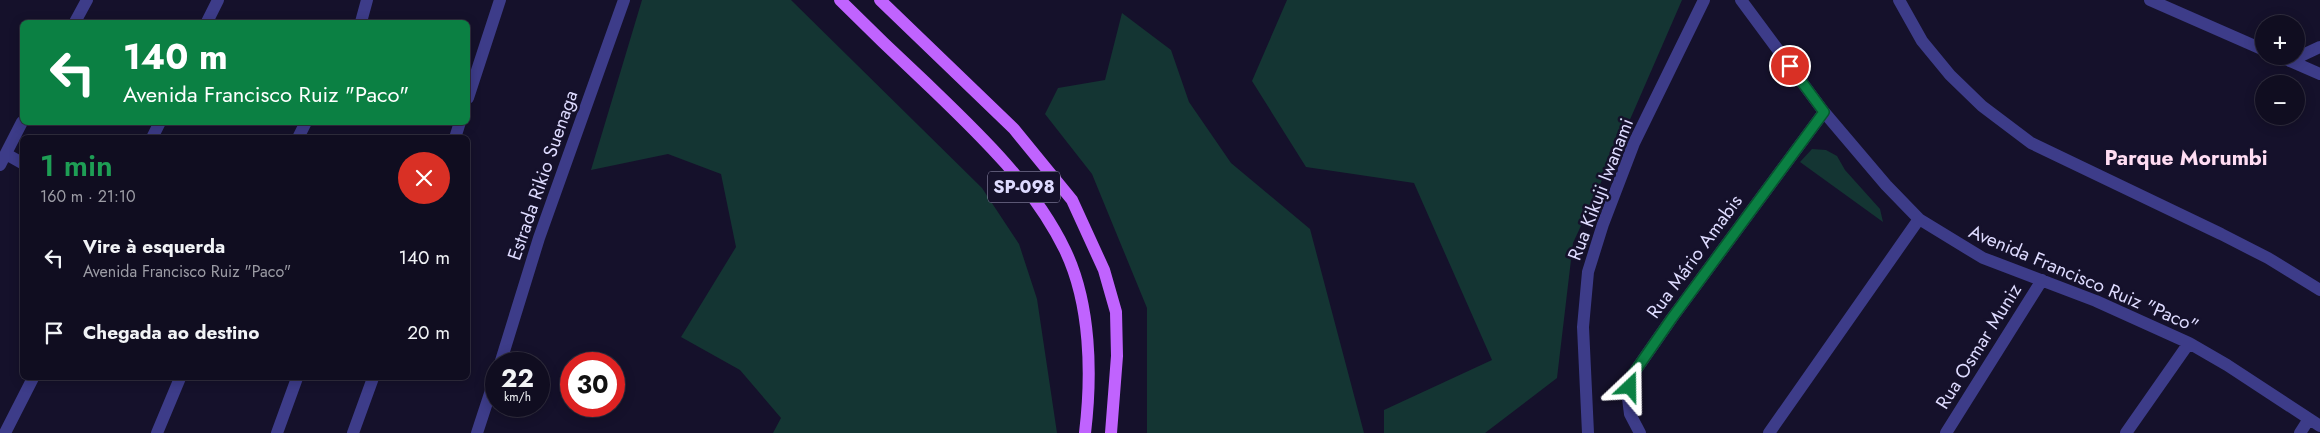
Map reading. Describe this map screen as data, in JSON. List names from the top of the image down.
{
  "streets": {
    "main road": ["SP-098"],
    "street": [
      "Estrada Rikio Suenaga",
      "Rua Kikuji Iwanami",
      "Rua Mário Amabis",
      "Avenida Francisco Ruiz \"Paco\"",
      "Rua Osmar Muniz"
    ]
  },
  "crossings": [
    ["Rua Mário Amabis", "Avenida Francisco Ruiz \"Paco\""],
    ["Avenida Francisco Ruiz \"Paco\"", "Rua Osmar Muniz"]
  ],
  "districts": ["Parque Morumbi"],
  "page": {
    "map_buttons": ["+", "−"],
    "turn": ["140 m", "Avenida Francisco Ruiz \"Paco\""],
    "heading": ["1 min", "160 m · 21:10"],
    "list": [
      {
        "name": "Vire à esquerda",
        "note": "Avenida Francisco Ruiz \"Paco\"",
        "value": "140 m"
      },
      {
        "name": "Chegada ao destino",
        "value": "20 m"
      }
    ],
    "speed": "22 km/h",
    "limit": "30"
  }
}
